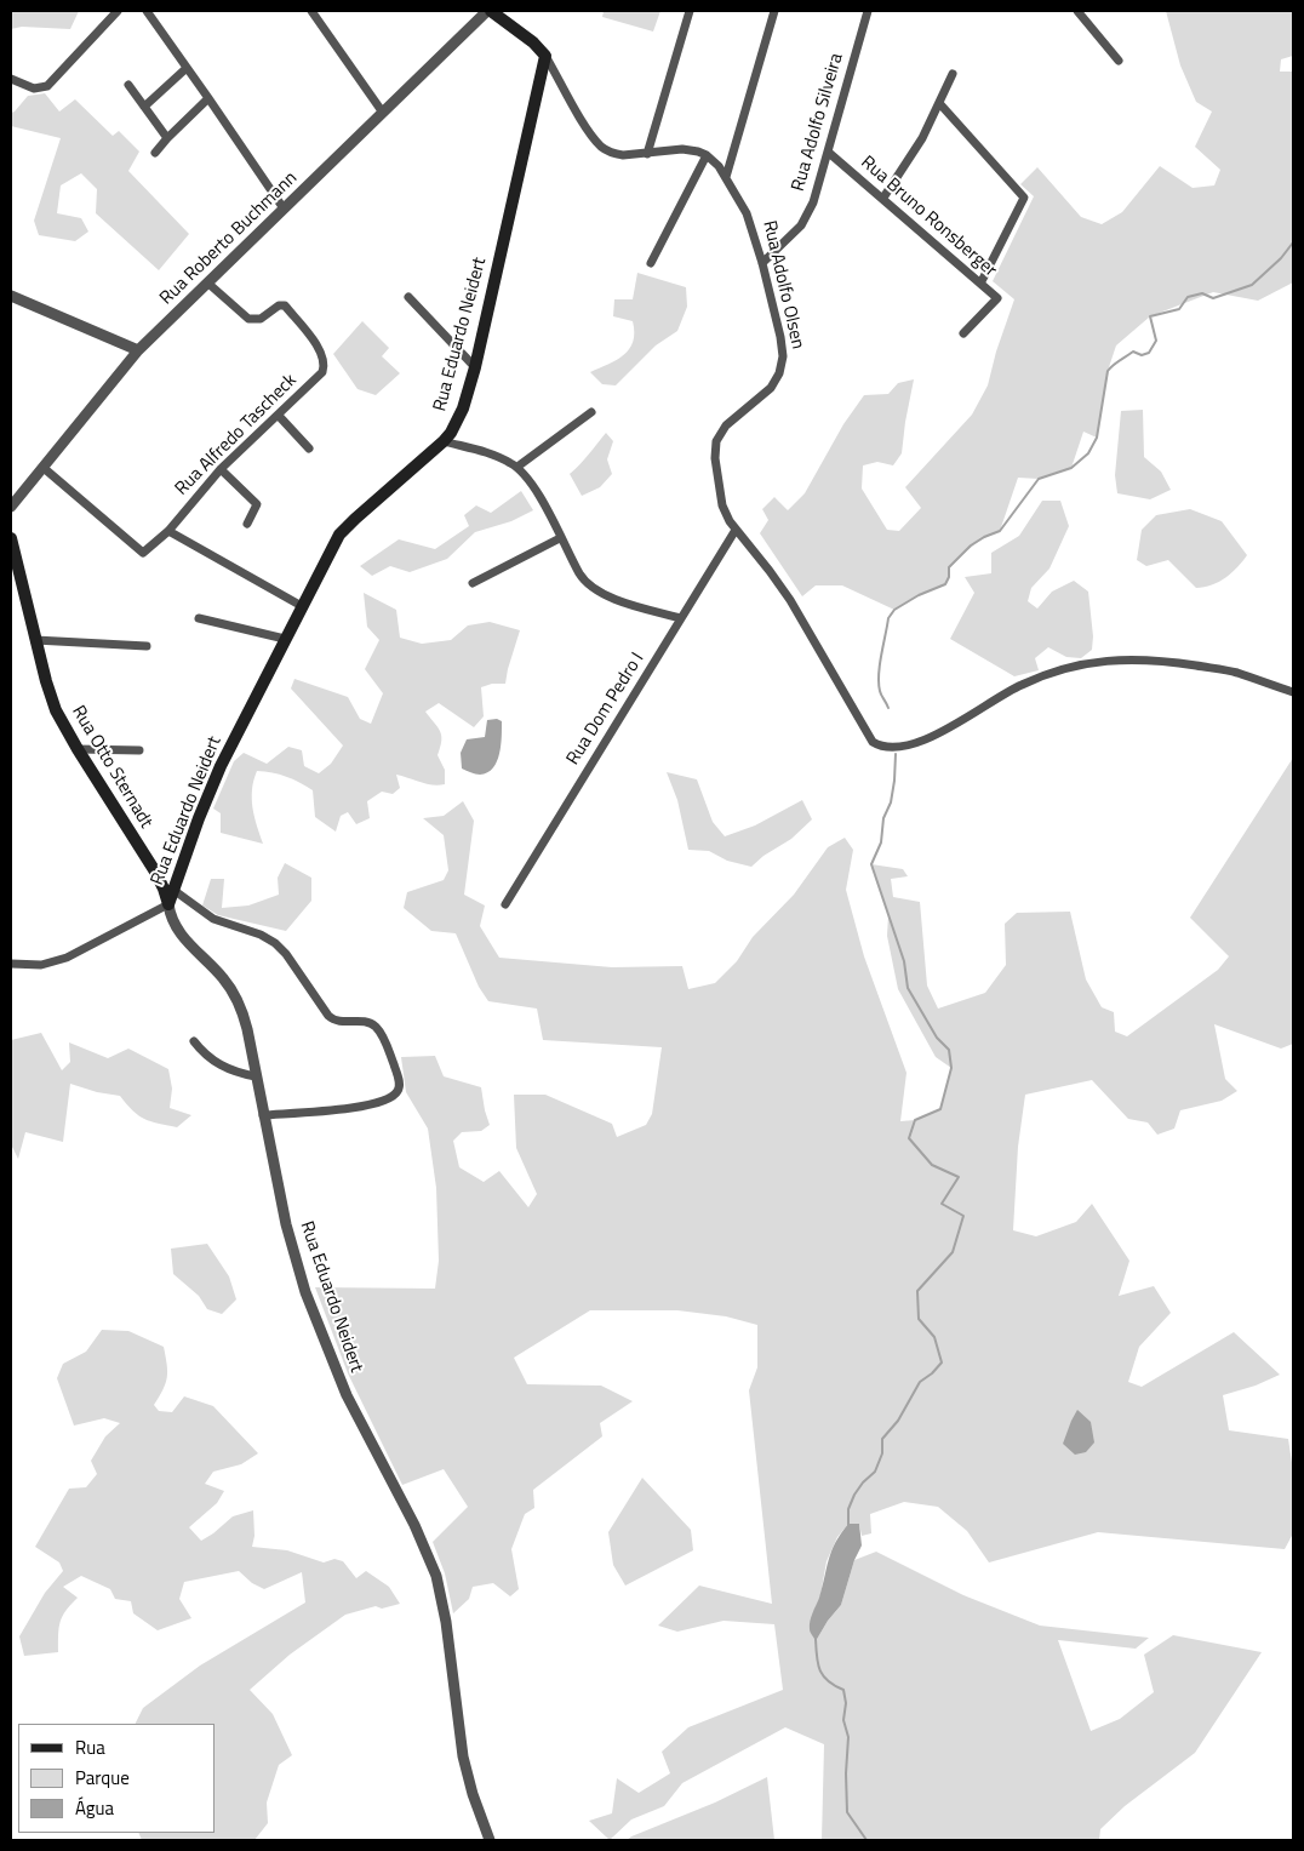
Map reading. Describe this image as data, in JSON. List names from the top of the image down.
{
  "streets": {
    "main road": ["Rua Eduardo Neidert", "Rua Otto Sternadt"],
    "street": [
      "Rua Adolfo Silveira",
      "Rua Bruno Ronsberger",
      "Rua Roberto Buchmann",
      "Rua Adolfo Olsen",
      "Rua Alfredo Tascheck",
      "Rua Dom Pedro I"
    ]
  },
  "crossings": [
    ["Rua Adolfo Silveira", "Rua Bruno Ronsberger"],
    ["Rua Adolfo Silveira", "Rua Adolfo Olsen"],
    ["Rua Roberto Buchmann", "Rua Alfredo Tascheck"],
    ["Rua Adolfo Olsen", "Rua Dom Pedro I"],
    ["Rua Eduardo Neidert", "Rua Otto Sternadt"]
  ],
  "legend": ["Rua", "Parque", "Água"]
}
